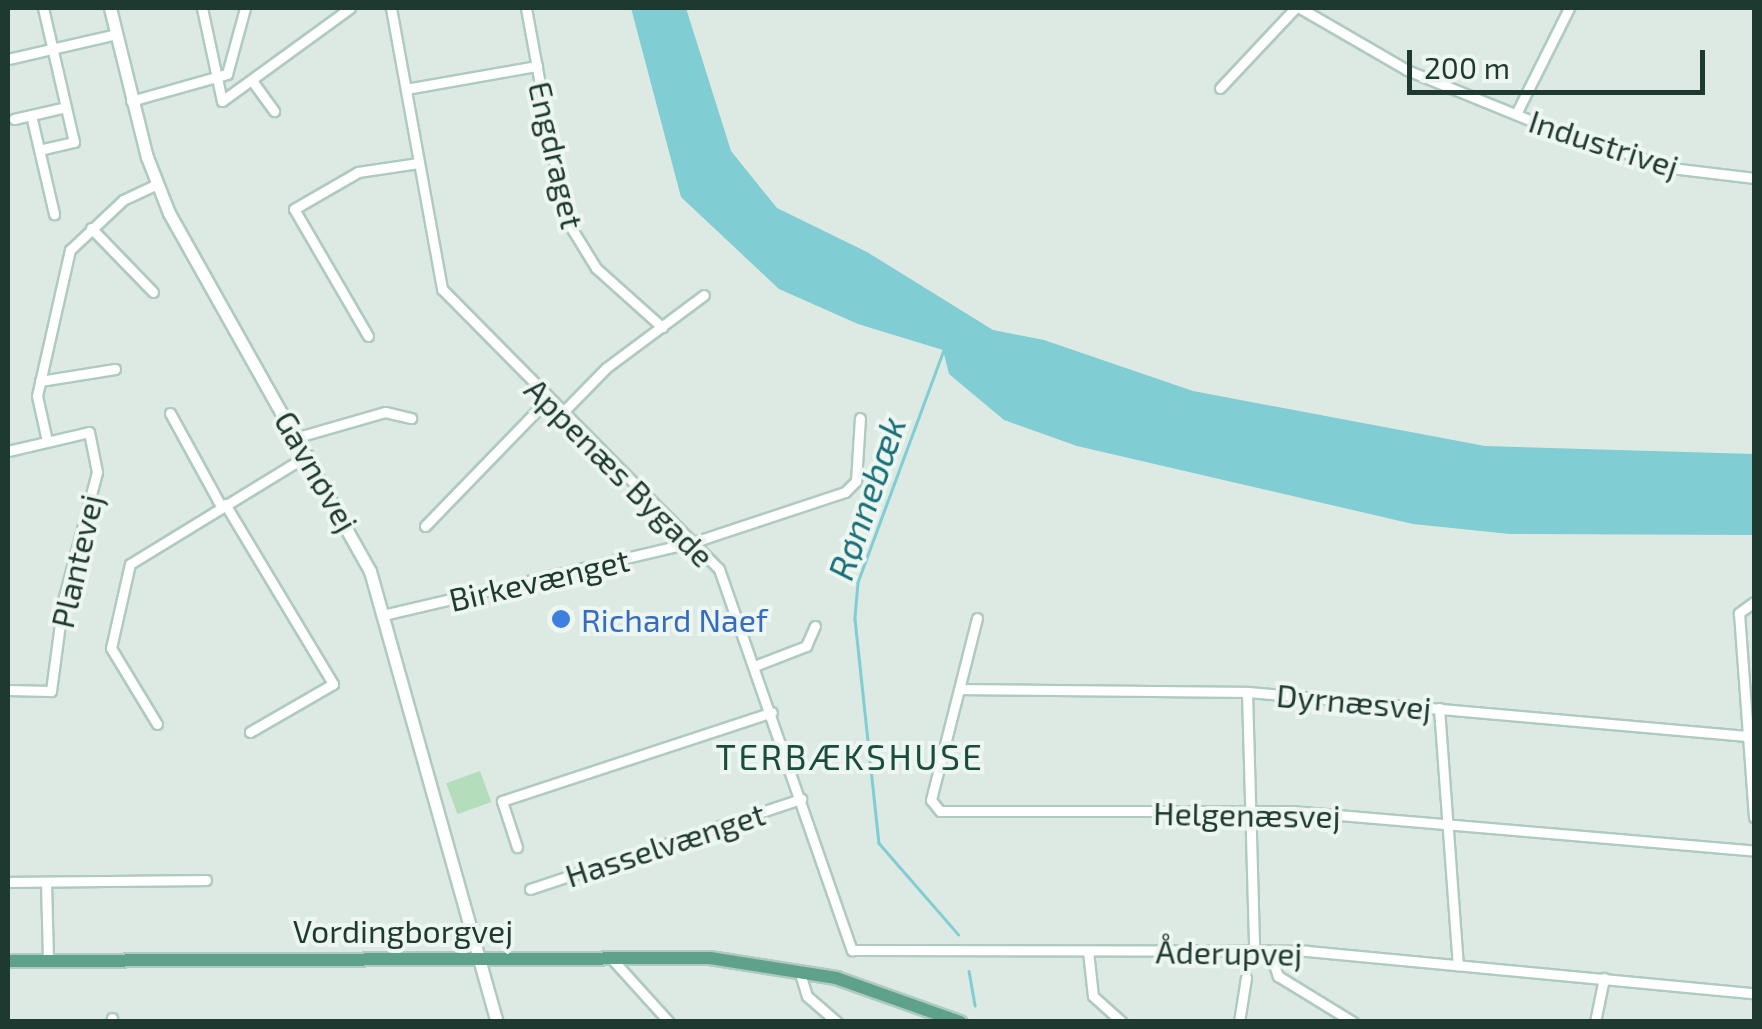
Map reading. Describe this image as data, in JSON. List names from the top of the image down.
{
  "streets": {
    "main road": ["Vordingborgvej"],
    "street": [
      "Industrivej",
      "Engdraget",
      "Gavnøvej",
      "Appenæs Bygade",
      "Plantevej",
      "Birkevænget",
      "Dyrnæsvej",
      "Helgenæsvej",
      "Hasselvænget",
      "Åderupvej"
    ]
  },
  "crossings": [
    ["Gavnøvej", "Birkevænget"],
    ["Gavnøvej", "Vordingborgvej"],
    ["Appenæs Bygade", "Birkevænget"],
    ["Appenæs Bygade", "Hasselvænget"],
    ["Appenæs Bygade", "Åderupvej"],
    ["Dyrnæsvej", "Helgenæsvej"]
  ],
  "districts": ["TERBÆKSHUSE"],
  "water": ["Rønnebæk"],
  "places": ["Richard Naef"],
  "scale_bar": "200 m"
}
